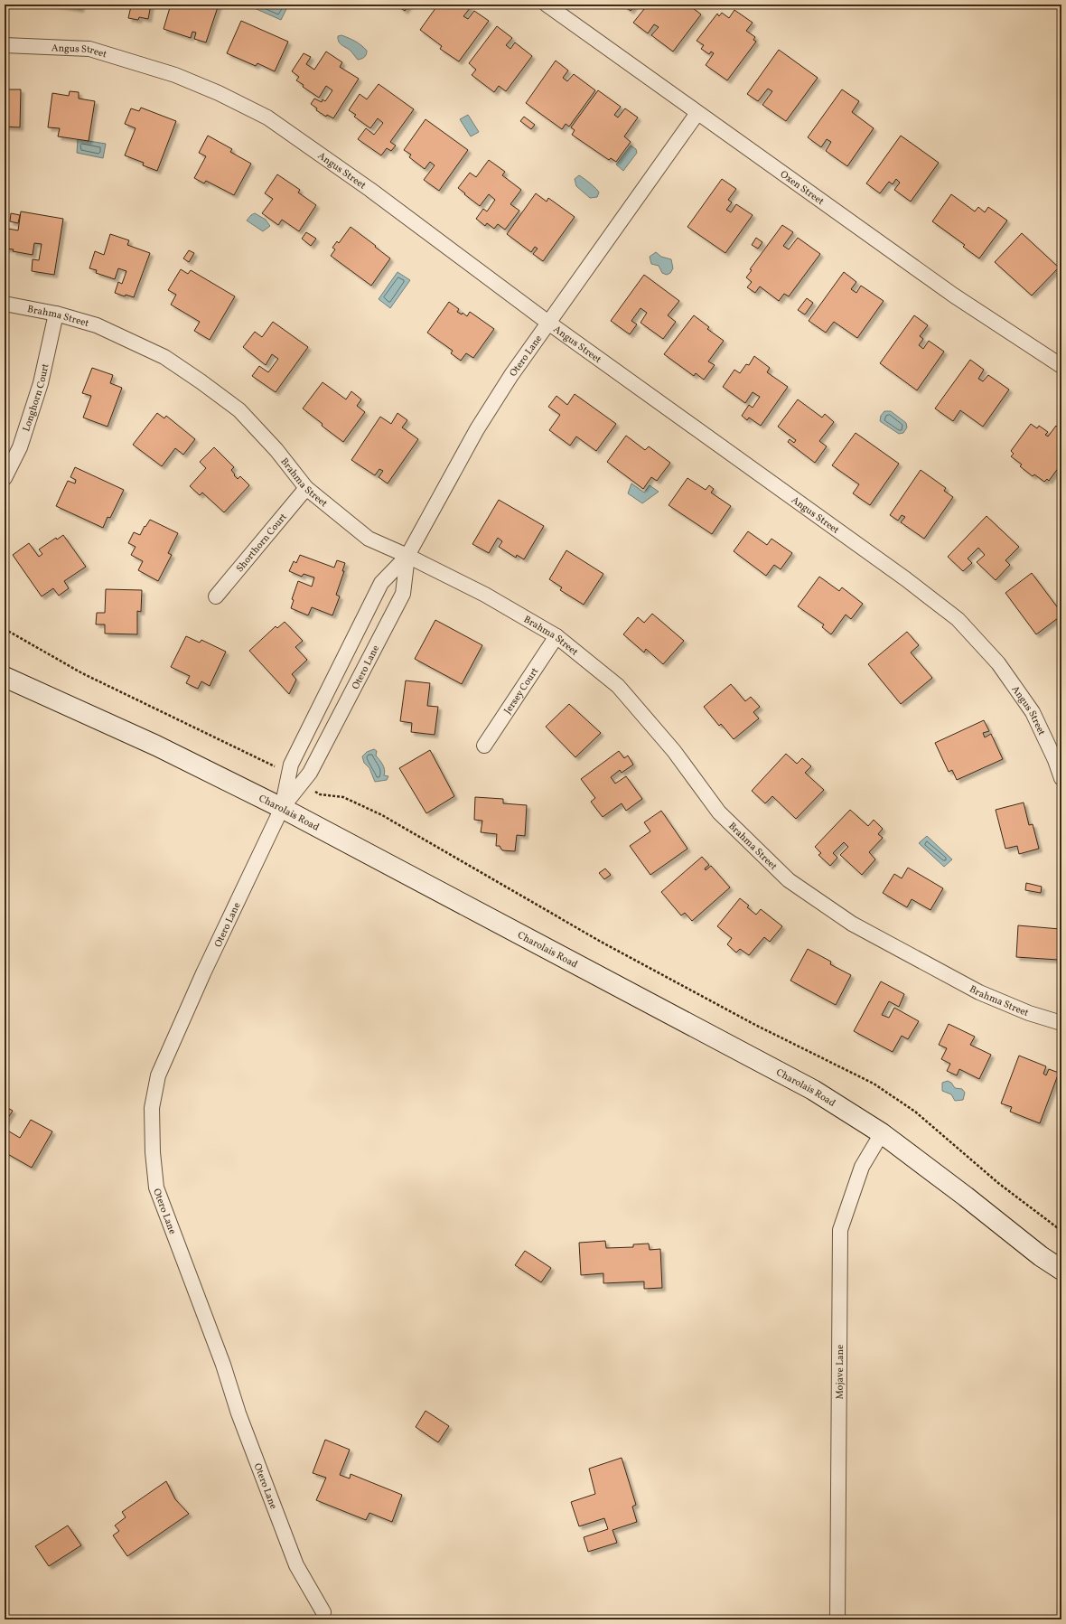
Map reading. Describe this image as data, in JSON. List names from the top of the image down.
{
  "streets": {
    "street": [
      "Angus Street",
      "Oxen Street",
      "Brahma Street",
      "Otero Lane",
      "Longhorn Court",
      "Shorthorn Court",
      "Jersey Court",
      "Charolais Road",
      "Mojave Lane"
    ]
  },
  "crossings": [
    ["Angus Street", "Otero Lane"],
    ["Oxen Street", "Otero Lane"],
    ["Brahma Street", "Otero Lane"],
    ["Brahma Street", "Longhorn Court"],
    ["Brahma Street", "Shorthorn Court"],
    ["Brahma Street", "Jersey Court"],
    ["Otero Lane", "Charolais Road"],
    ["Charolais Road", "Mojave Lane"]
  ]
}
